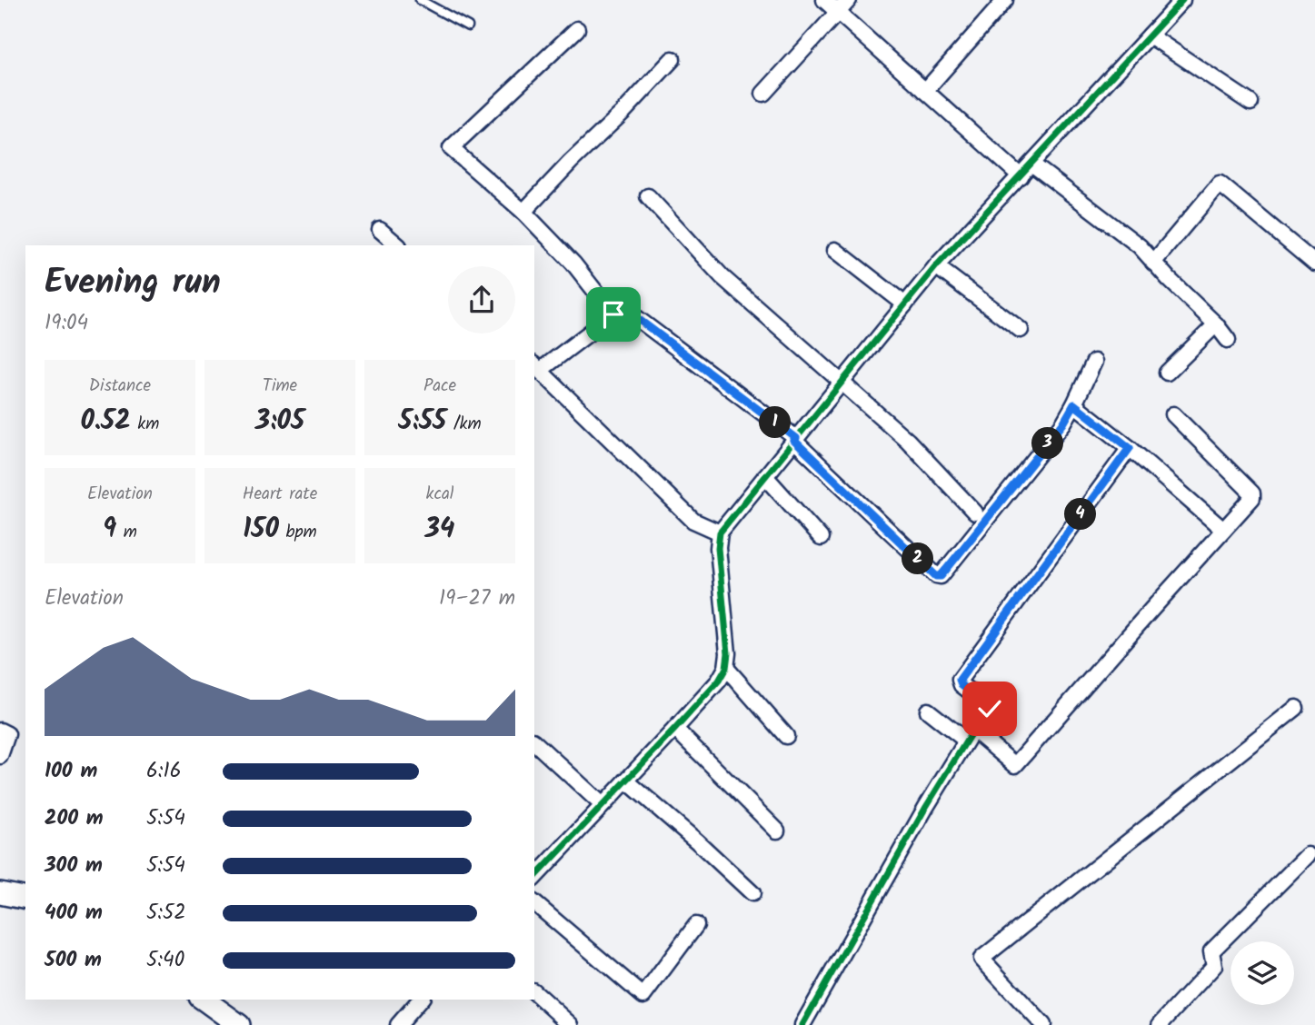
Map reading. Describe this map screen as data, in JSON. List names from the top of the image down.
{
  "page": {
    "heading": ["Evening run", "19:04"],
    "stats": [
      ["Distance", "0.52 km"],
      ["Time", "3:05"],
      ["Pace", "5:55 /km"],
      ["Elevation", "9 m"],
      ["Heart rate", "150 bpm"],
      ["kcal", "34"]
    ],
    "pins": [
      "1",
      "3",
      "4",
      "2"
    ],
    "chart": ["Elevation", "19–27 m"],
    "list": [
      {
        "name": "100 m",
        "note": "6:16"
      },
      {
        "name": "200 m",
        "note": "5:54"
      },
      {
        "name": "300 m",
        "note": "5:54"
      },
      {
        "name": "400 m",
        "note": "5:52"
      },
      {
        "name": "500 m",
        "note": "5:40"
      }
    ]
  }
}
